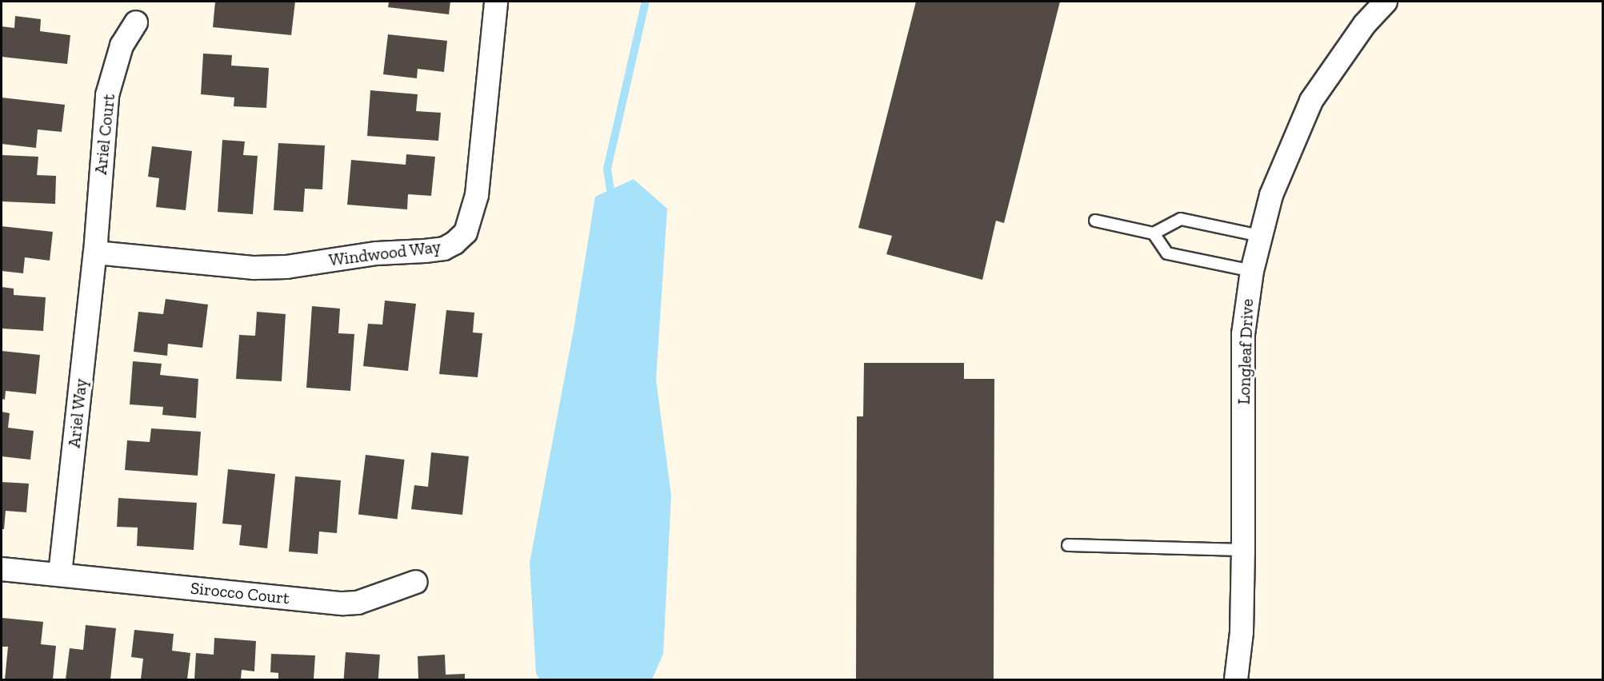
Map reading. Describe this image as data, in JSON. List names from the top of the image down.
{
  "streets": {
    "street": [
      "Ariel Court",
      "Windwood Way",
      "Longleaf Drive",
      "Ariel Way",
      "Sirocco Court"
    ]
  },
  "crossings": [
    ["Ariel Court", "Windwood Way"],
    ["Ariel Court", "Ariel Way"],
    ["Windwood Way", "Ariel Way"],
    ["Ariel Way", "Sirocco Court"]
  ]
}
